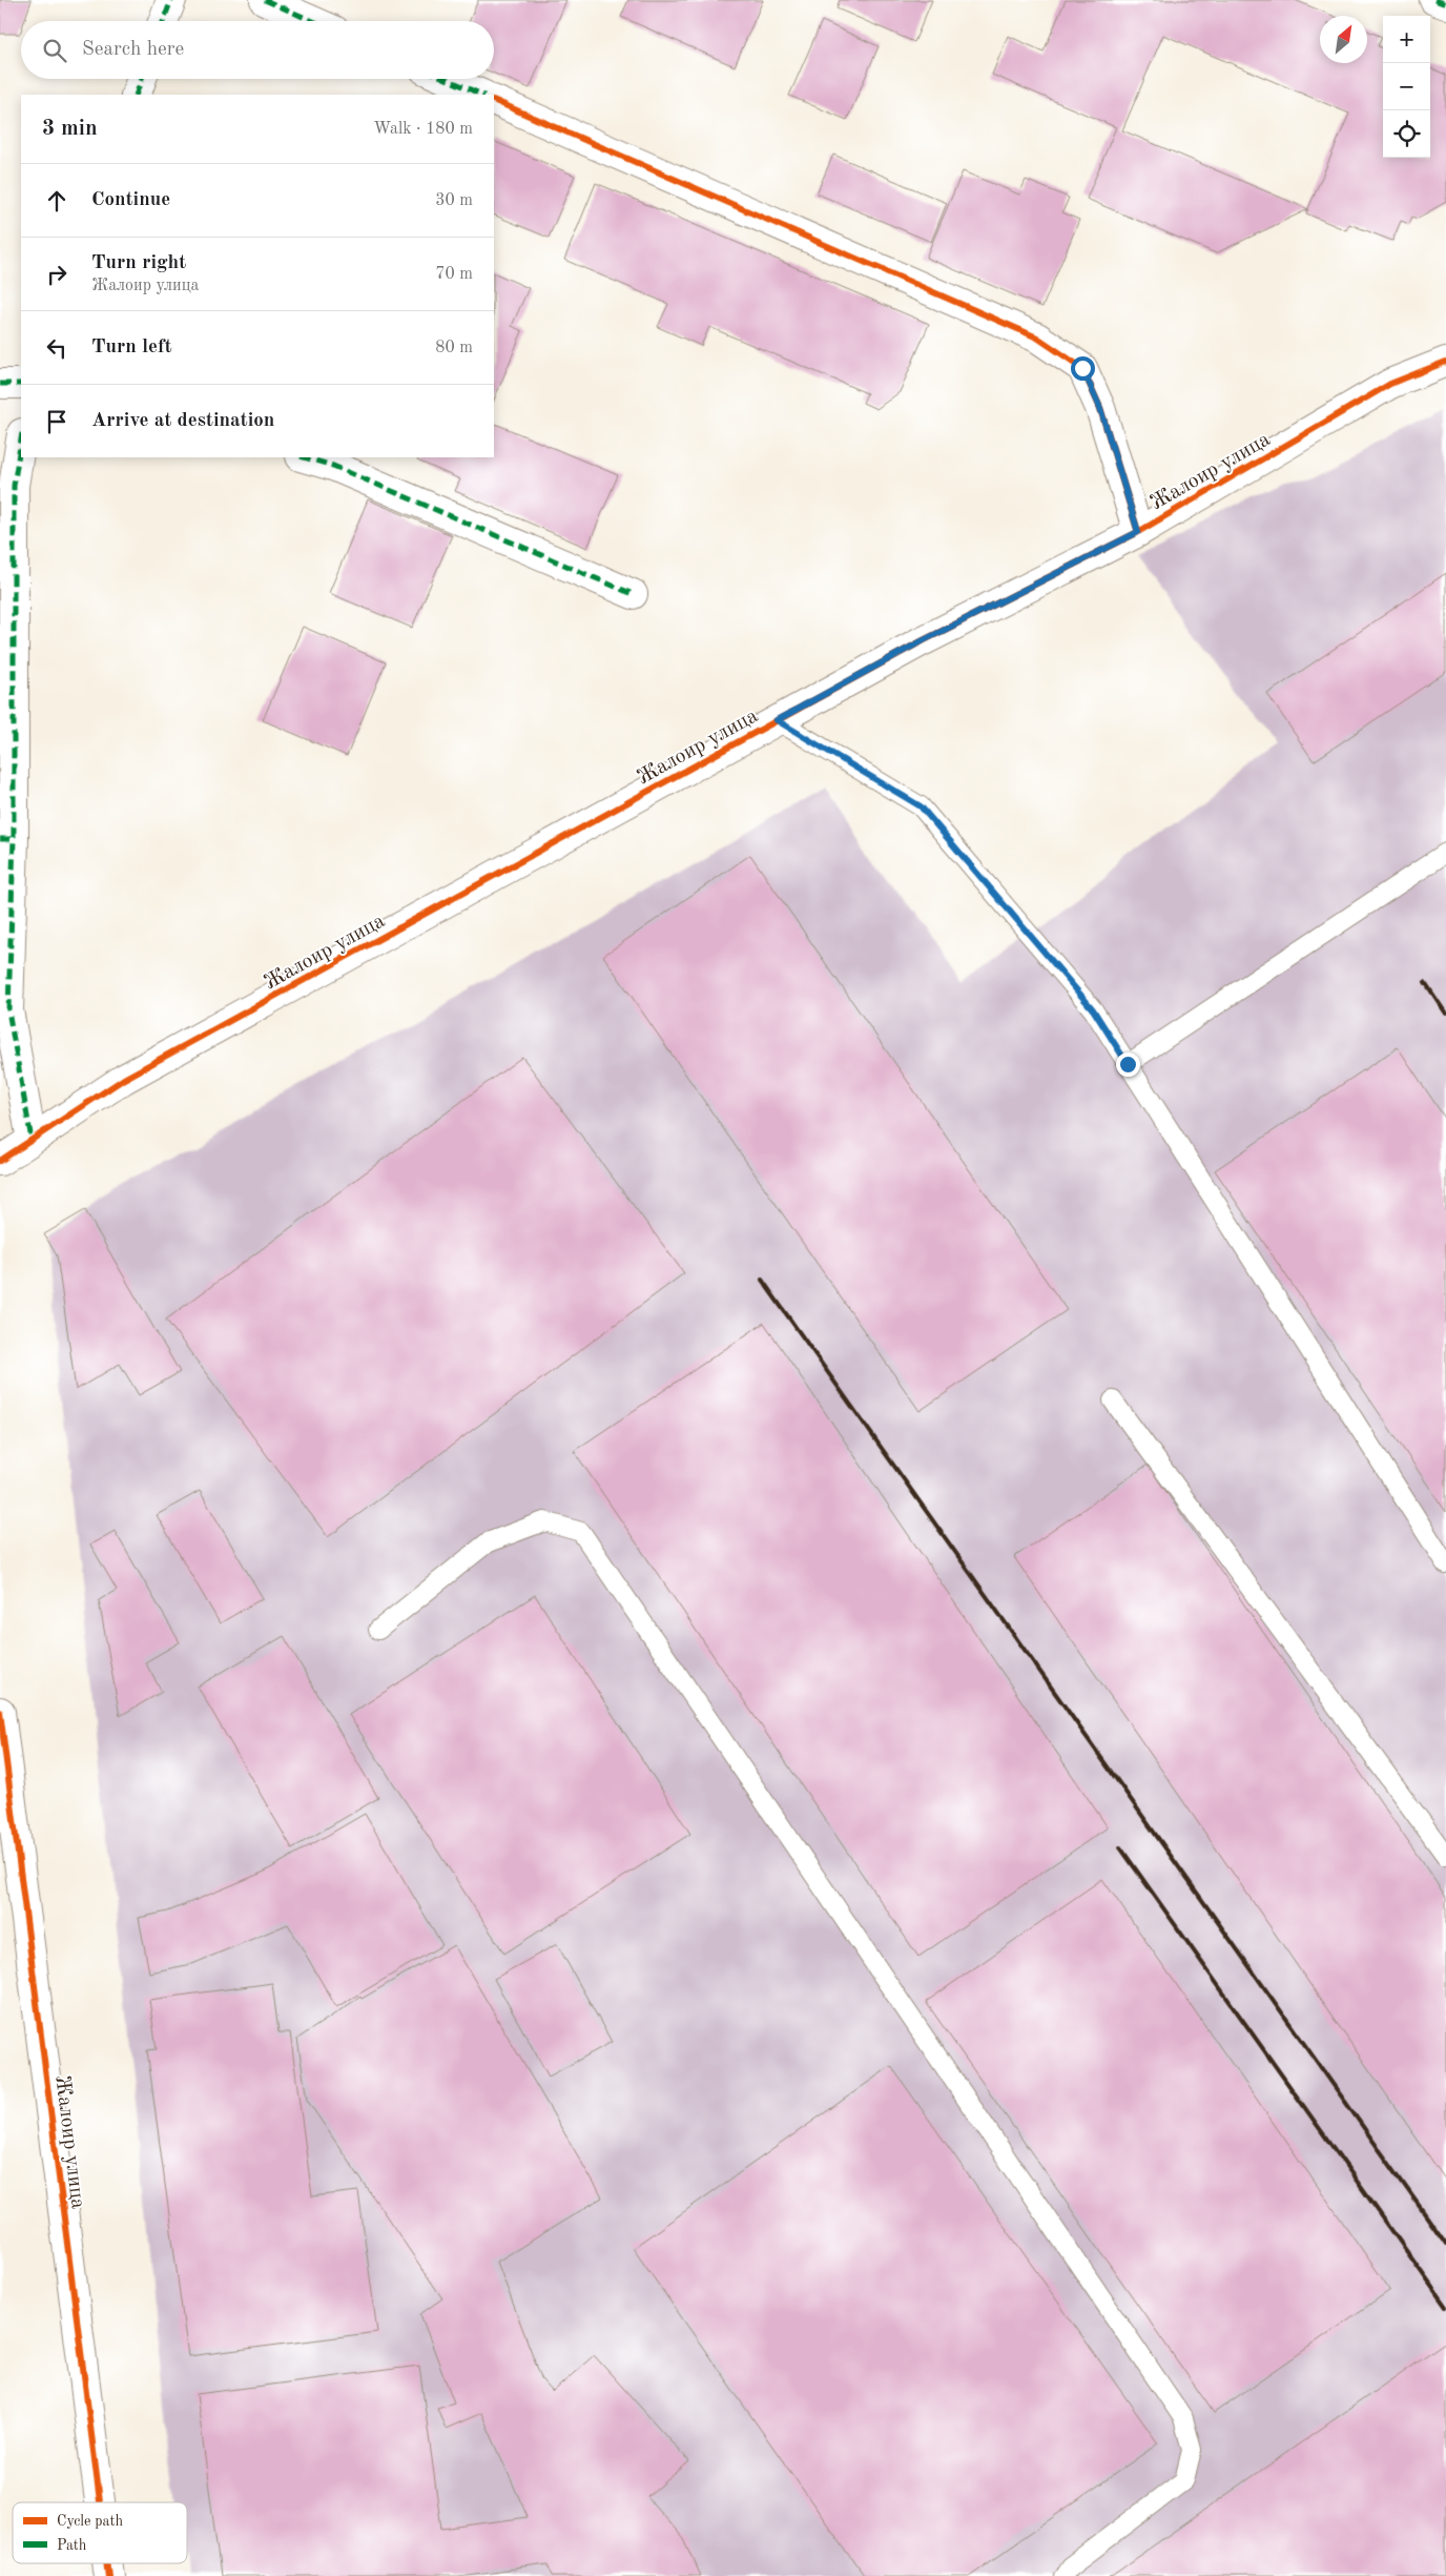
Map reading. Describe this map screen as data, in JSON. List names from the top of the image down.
{
  "streets": {
    "street": ["Жалоир улица"]
  },
  "legend": ["Cycle path", "Path"],
  "north": "top right",
  "page": {
    "map_buttons": ["+", "−"],
    "search": "Search here",
    "heading": ["3 min", "Walk · 180 m"],
    "list": [
      ["Continue", "30 m"],
      ["Turn right", "Жалоир улица", "70 m"],
      ["Turn left", "80 m"],
      "Arrive at destination"
    ]
  }
}
